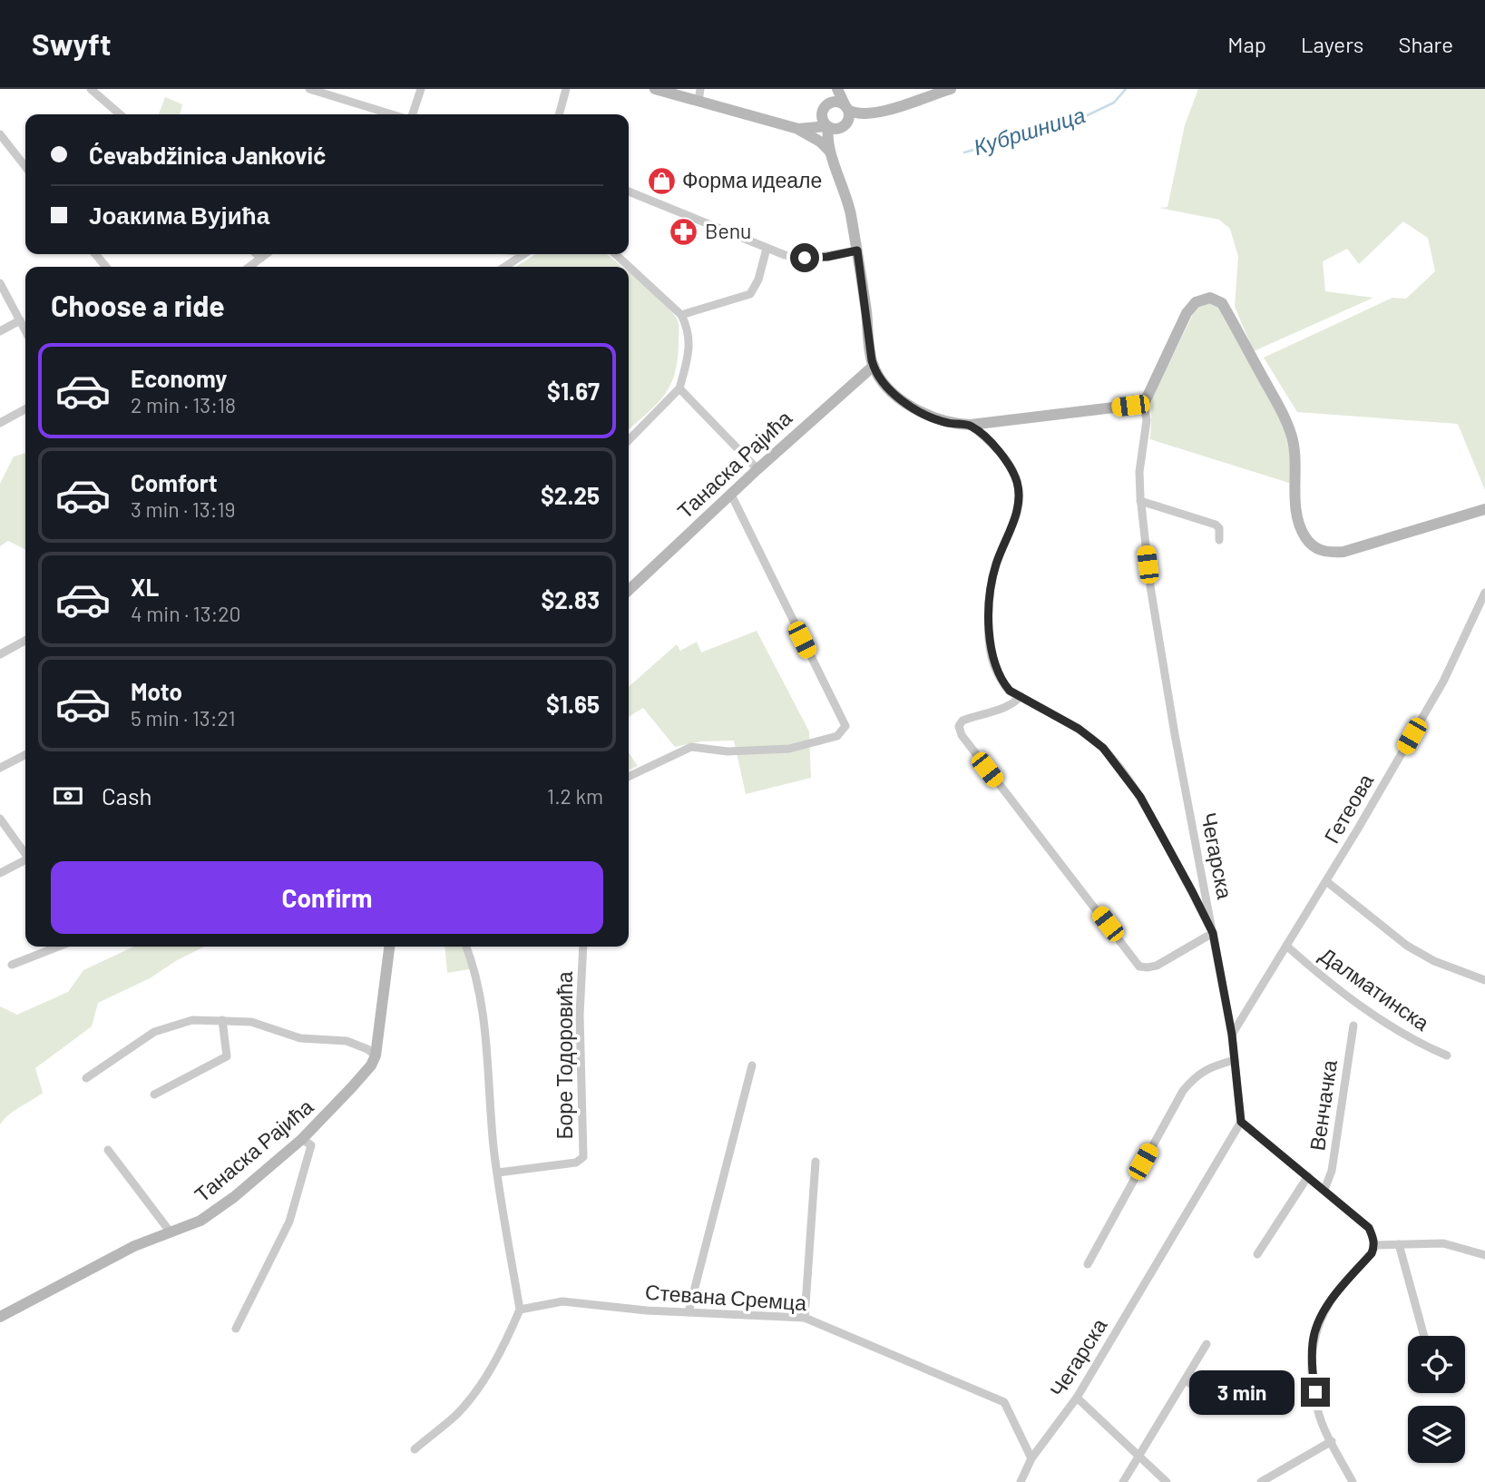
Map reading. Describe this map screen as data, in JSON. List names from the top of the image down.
{
  "streets": {
    "street": [
      "Танаска Рајића",
      "Гетеова",
      "Чегарска",
      "Далматинска",
      "Боре Тодоровића",
      "Венчачка",
      "Стевана Сремца"
    ]
  },
  "crossings": [
    ["Гетеова", "Чегарска"],
    ["Гетеова", "Далматинска"],
    ["Чегарска", "Стевана Сремца"]
  ],
  "water": ["Кубршница"],
  "places": {
    "shop": ["Форма идеале"],
    "pharmacy": ["Benu"]
  },
  "page": {
    "header": "Swyft",
    "nav": ["Map", "Layers", "Share"],
    "banner": ["Ćevabdžinica Janković", "Јоакима Вујића"],
    "heading": "Choose a ride",
    "list": [
      {
        "name": "Economy",
        "note": "2 min · 13:18",
        "value": "$1.67"
      },
      {
        "name": "Comfort",
        "note": "3 min · 13:19",
        "value": "$2.25"
      },
      {
        "name": "XL",
        "note": "4 min · 13:20",
        "value": "$2.83"
      },
      {
        "name": "Moto",
        "note": "5 min · 13:21",
        "value": "$1.65"
      }
    ],
    "pay": ["Cash", "1.2 km"],
    "buttons": "Confirm",
    "bubble": "3 min"
  }
}
